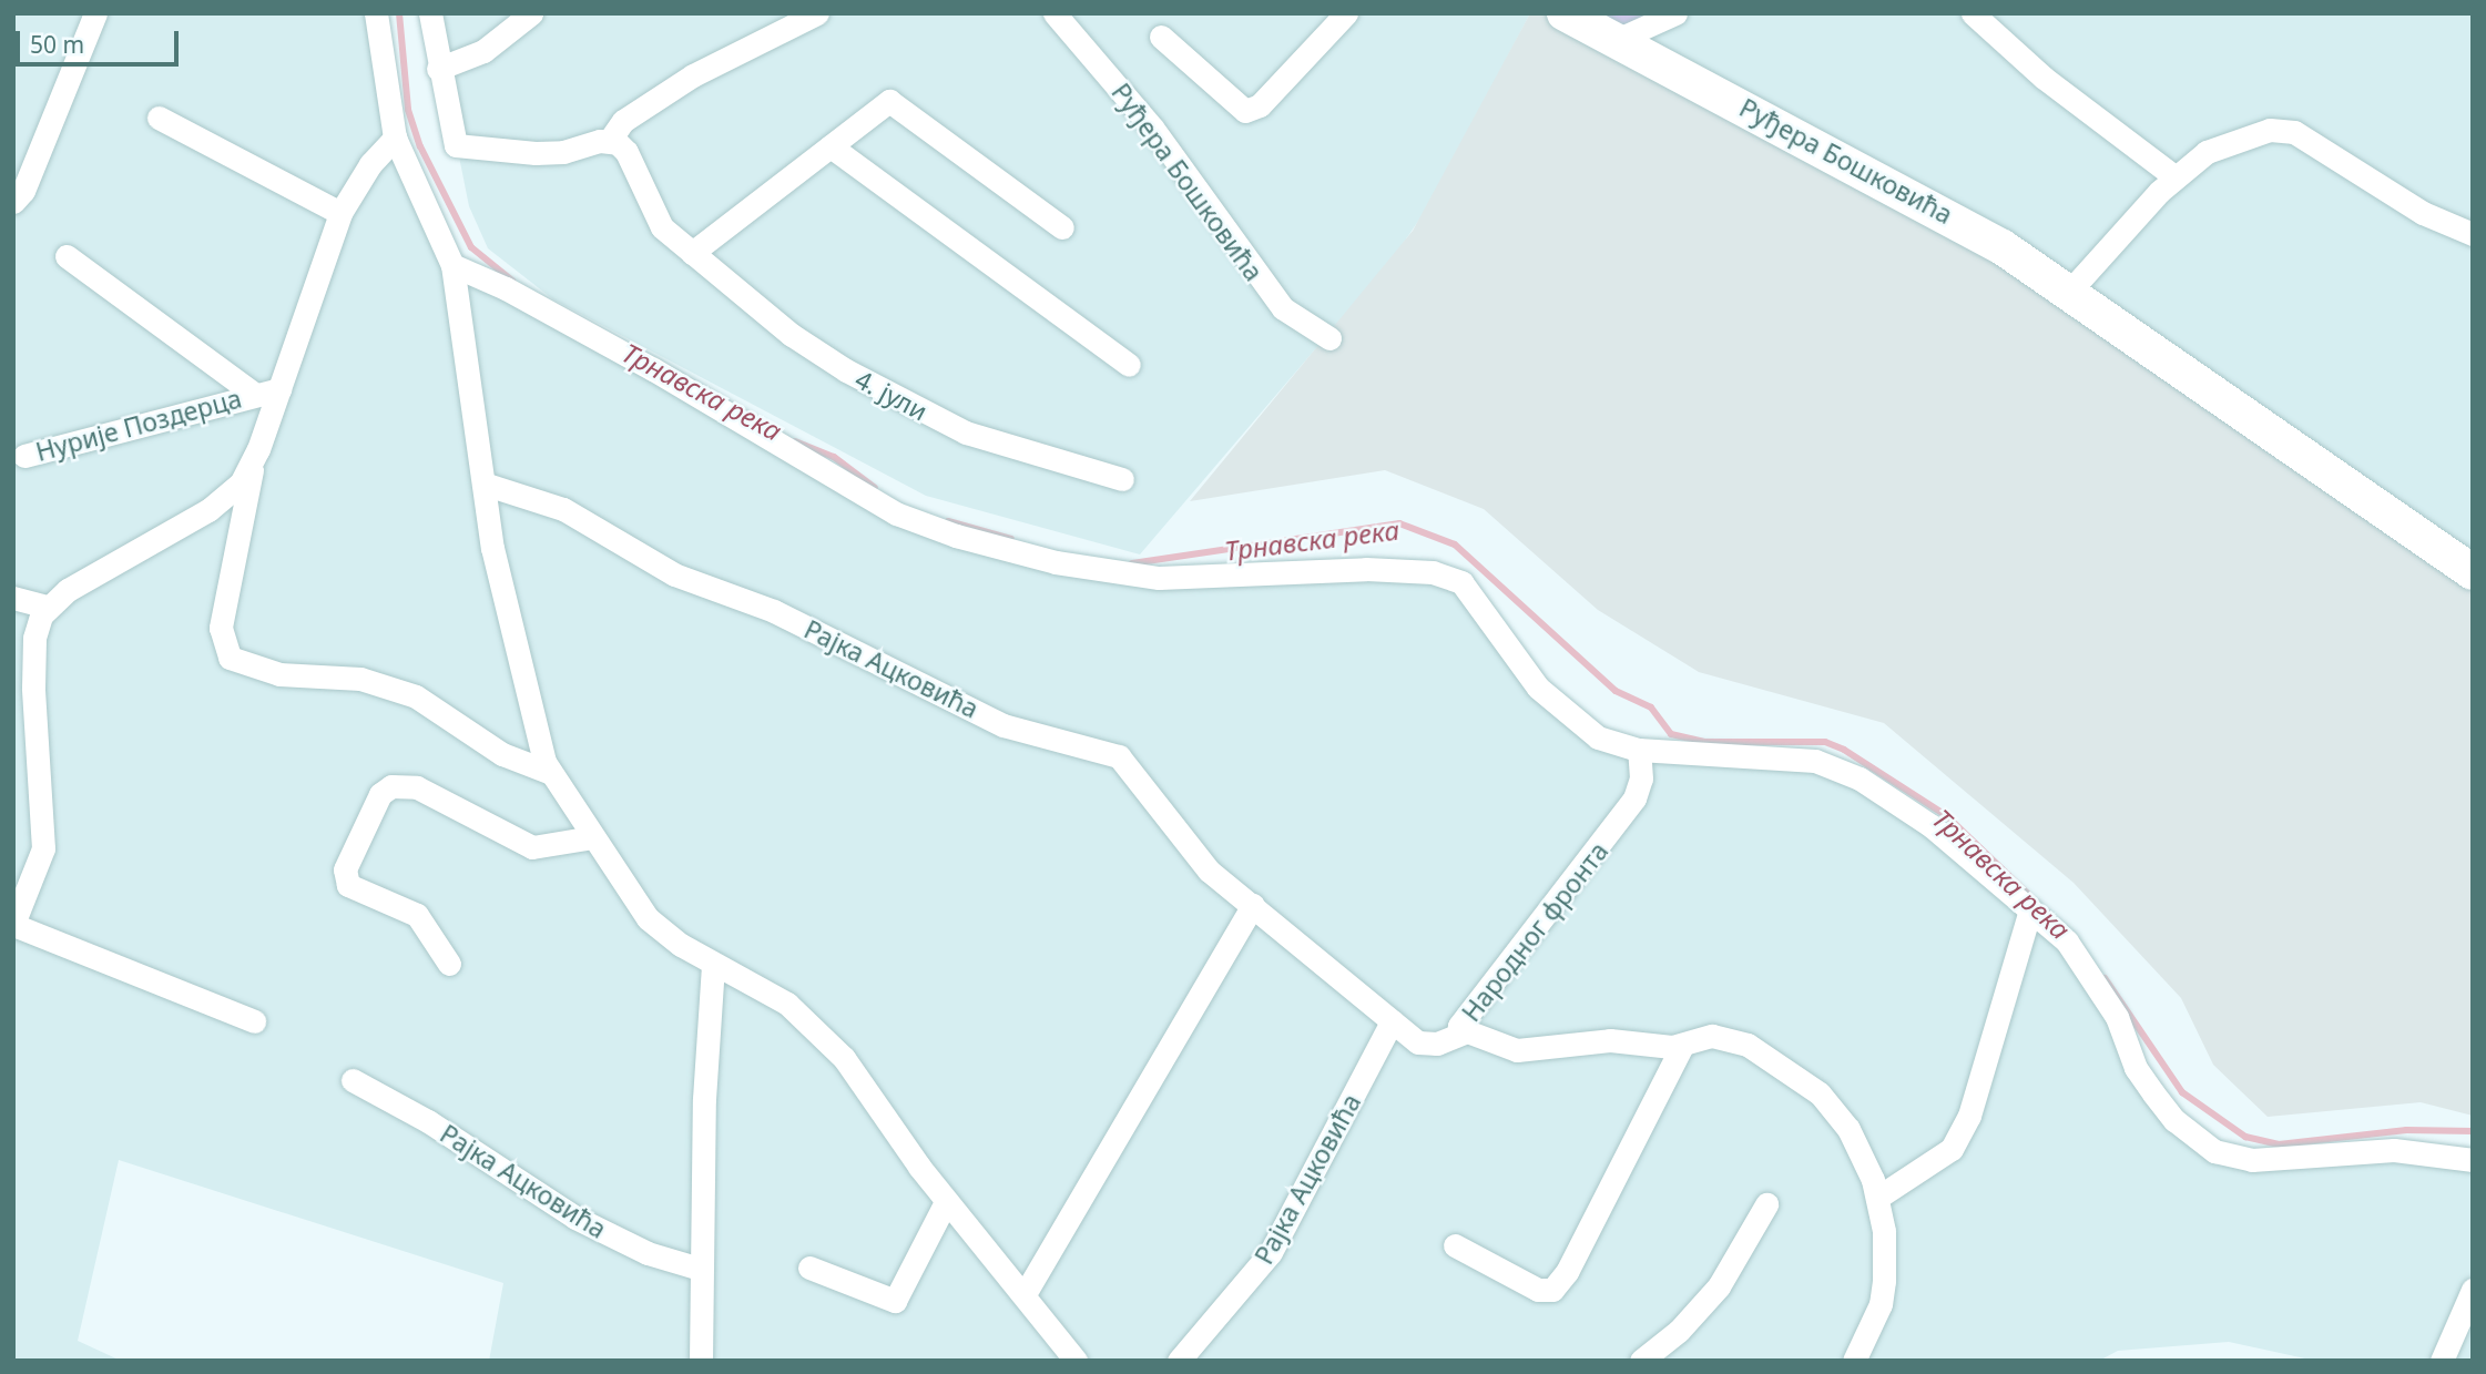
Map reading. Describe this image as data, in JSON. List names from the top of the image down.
{
  "streets": {
    "main road": ["Руђера Бошковића"],
    "street": [
      "4. јули",
      "Нурије Поздерца",
      "Рајка Ацковића",
      "Народног фронта"
    ]
  },
  "crossings": [
    ["Рајка Ацковића", "Народног фронта"]
  ],
  "water": ["Трнавска река"],
  "scale_bar": "50 m"
}
